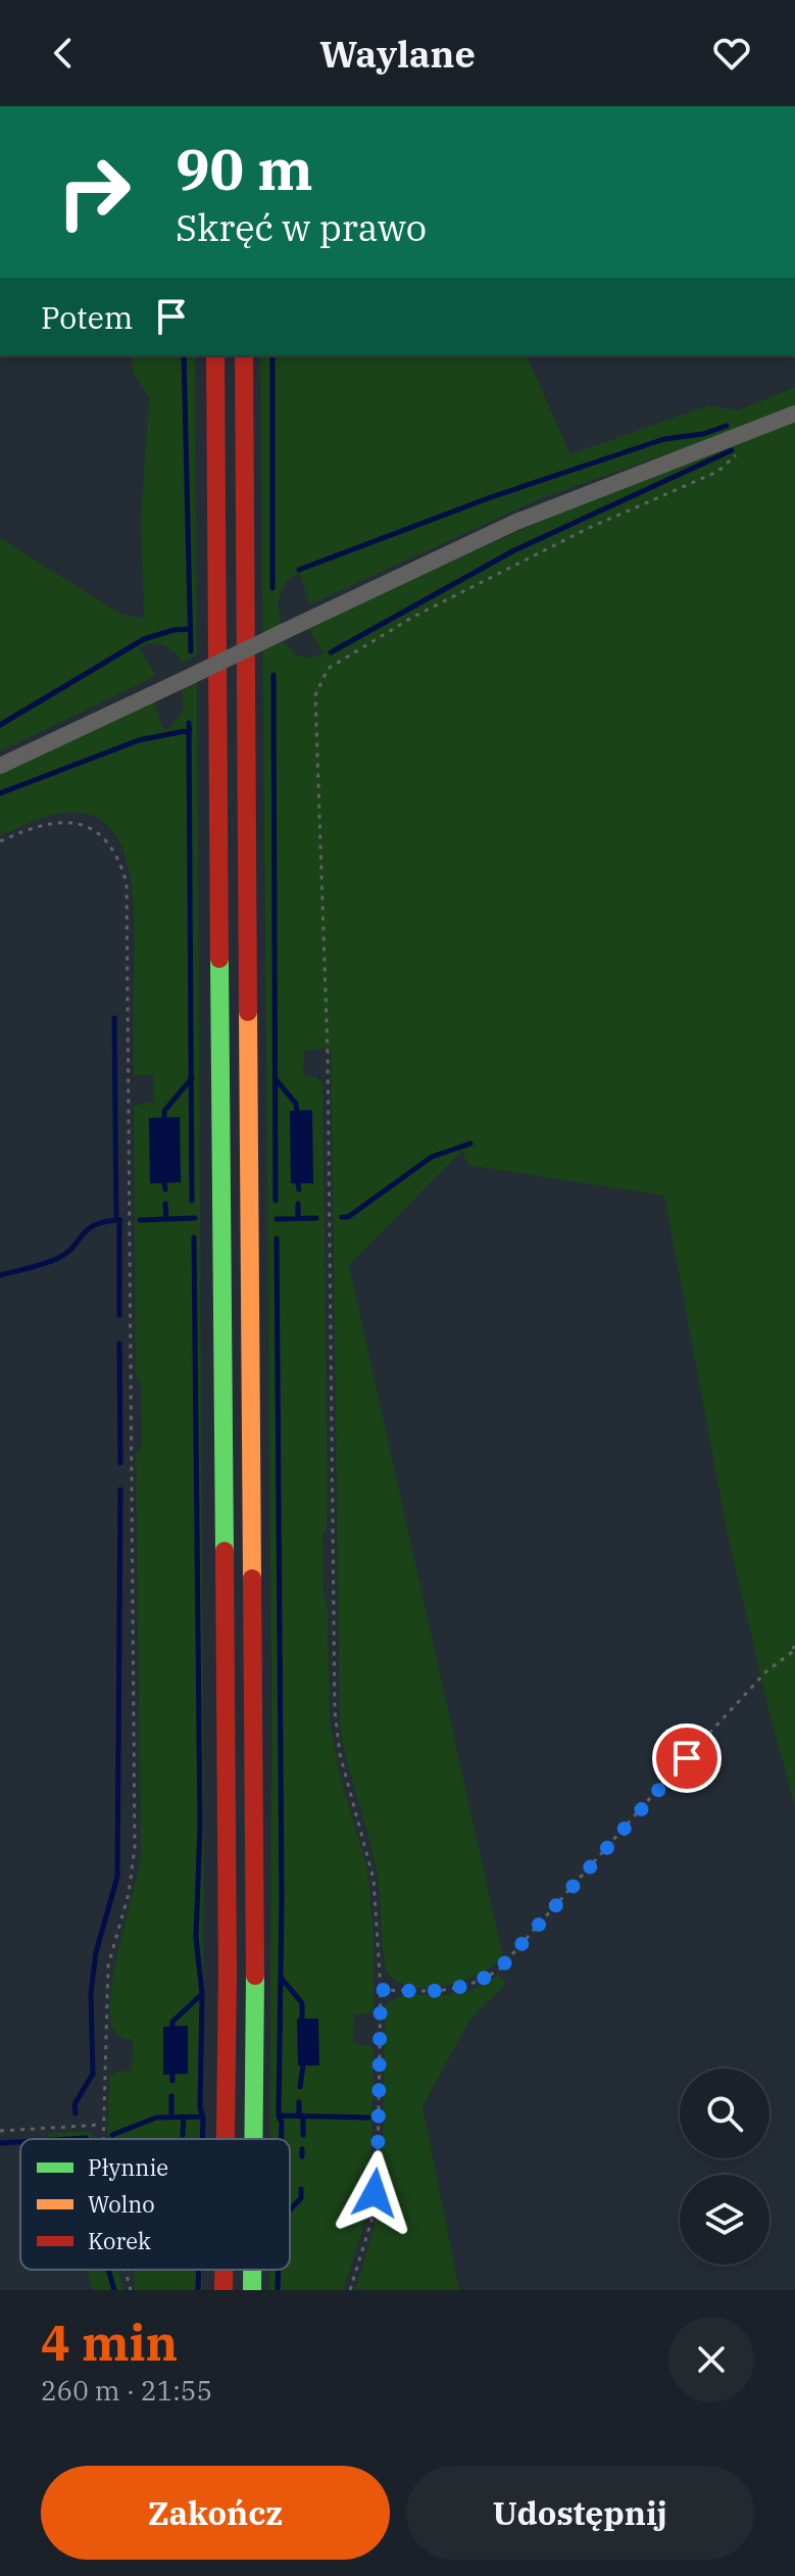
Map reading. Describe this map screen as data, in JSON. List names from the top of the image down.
{
  "legend": ["Płynnie", "Wolno", "Korek"],
  "page": {
    "header": "Waylane",
    "turn": ["90 m", "Skręć w prawo"],
    "then": "Potem",
    "heading": ["4 min", "260 m · 21:55"],
    "buttons": ["Zakończ", "Udostępnij"]
  }
}
